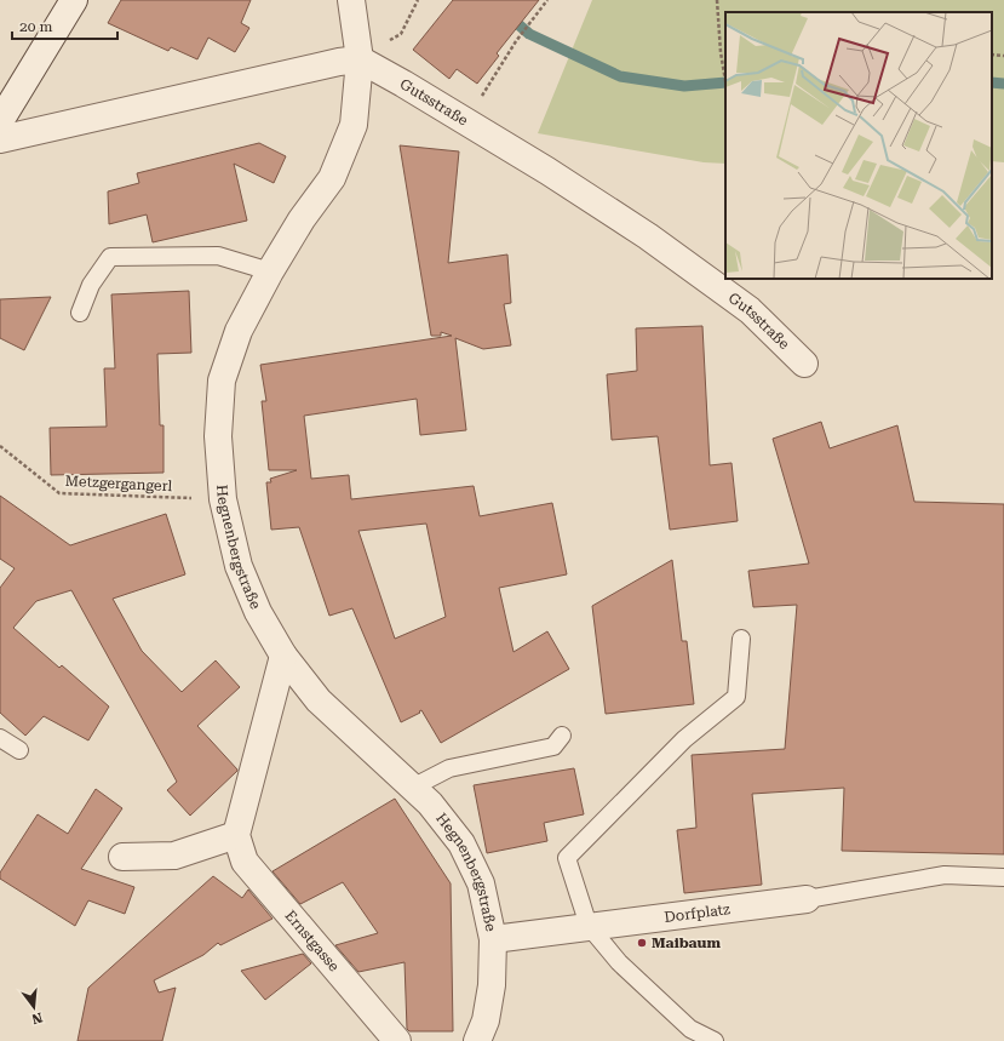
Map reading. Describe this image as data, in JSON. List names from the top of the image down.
{
  "streets": {
    "street": [
      "Gutsstraße",
      "Hegnenbergstraße",
      "Dorfplatz",
      "Ernstgasse"
    ],
    "path": ["Metzgergangerl"]
  },
  "crossings": [
    ["Gutsstraße", "Hegnenbergstraße"],
    ["Metzgergangerl", "Hegnenbergstraße"],
    ["Hegnenbergstraße", "Dorfplatz"]
  ],
  "places": ["Maibaum"],
  "scale_bar": "20 m",
  "north": "bottom"
}
